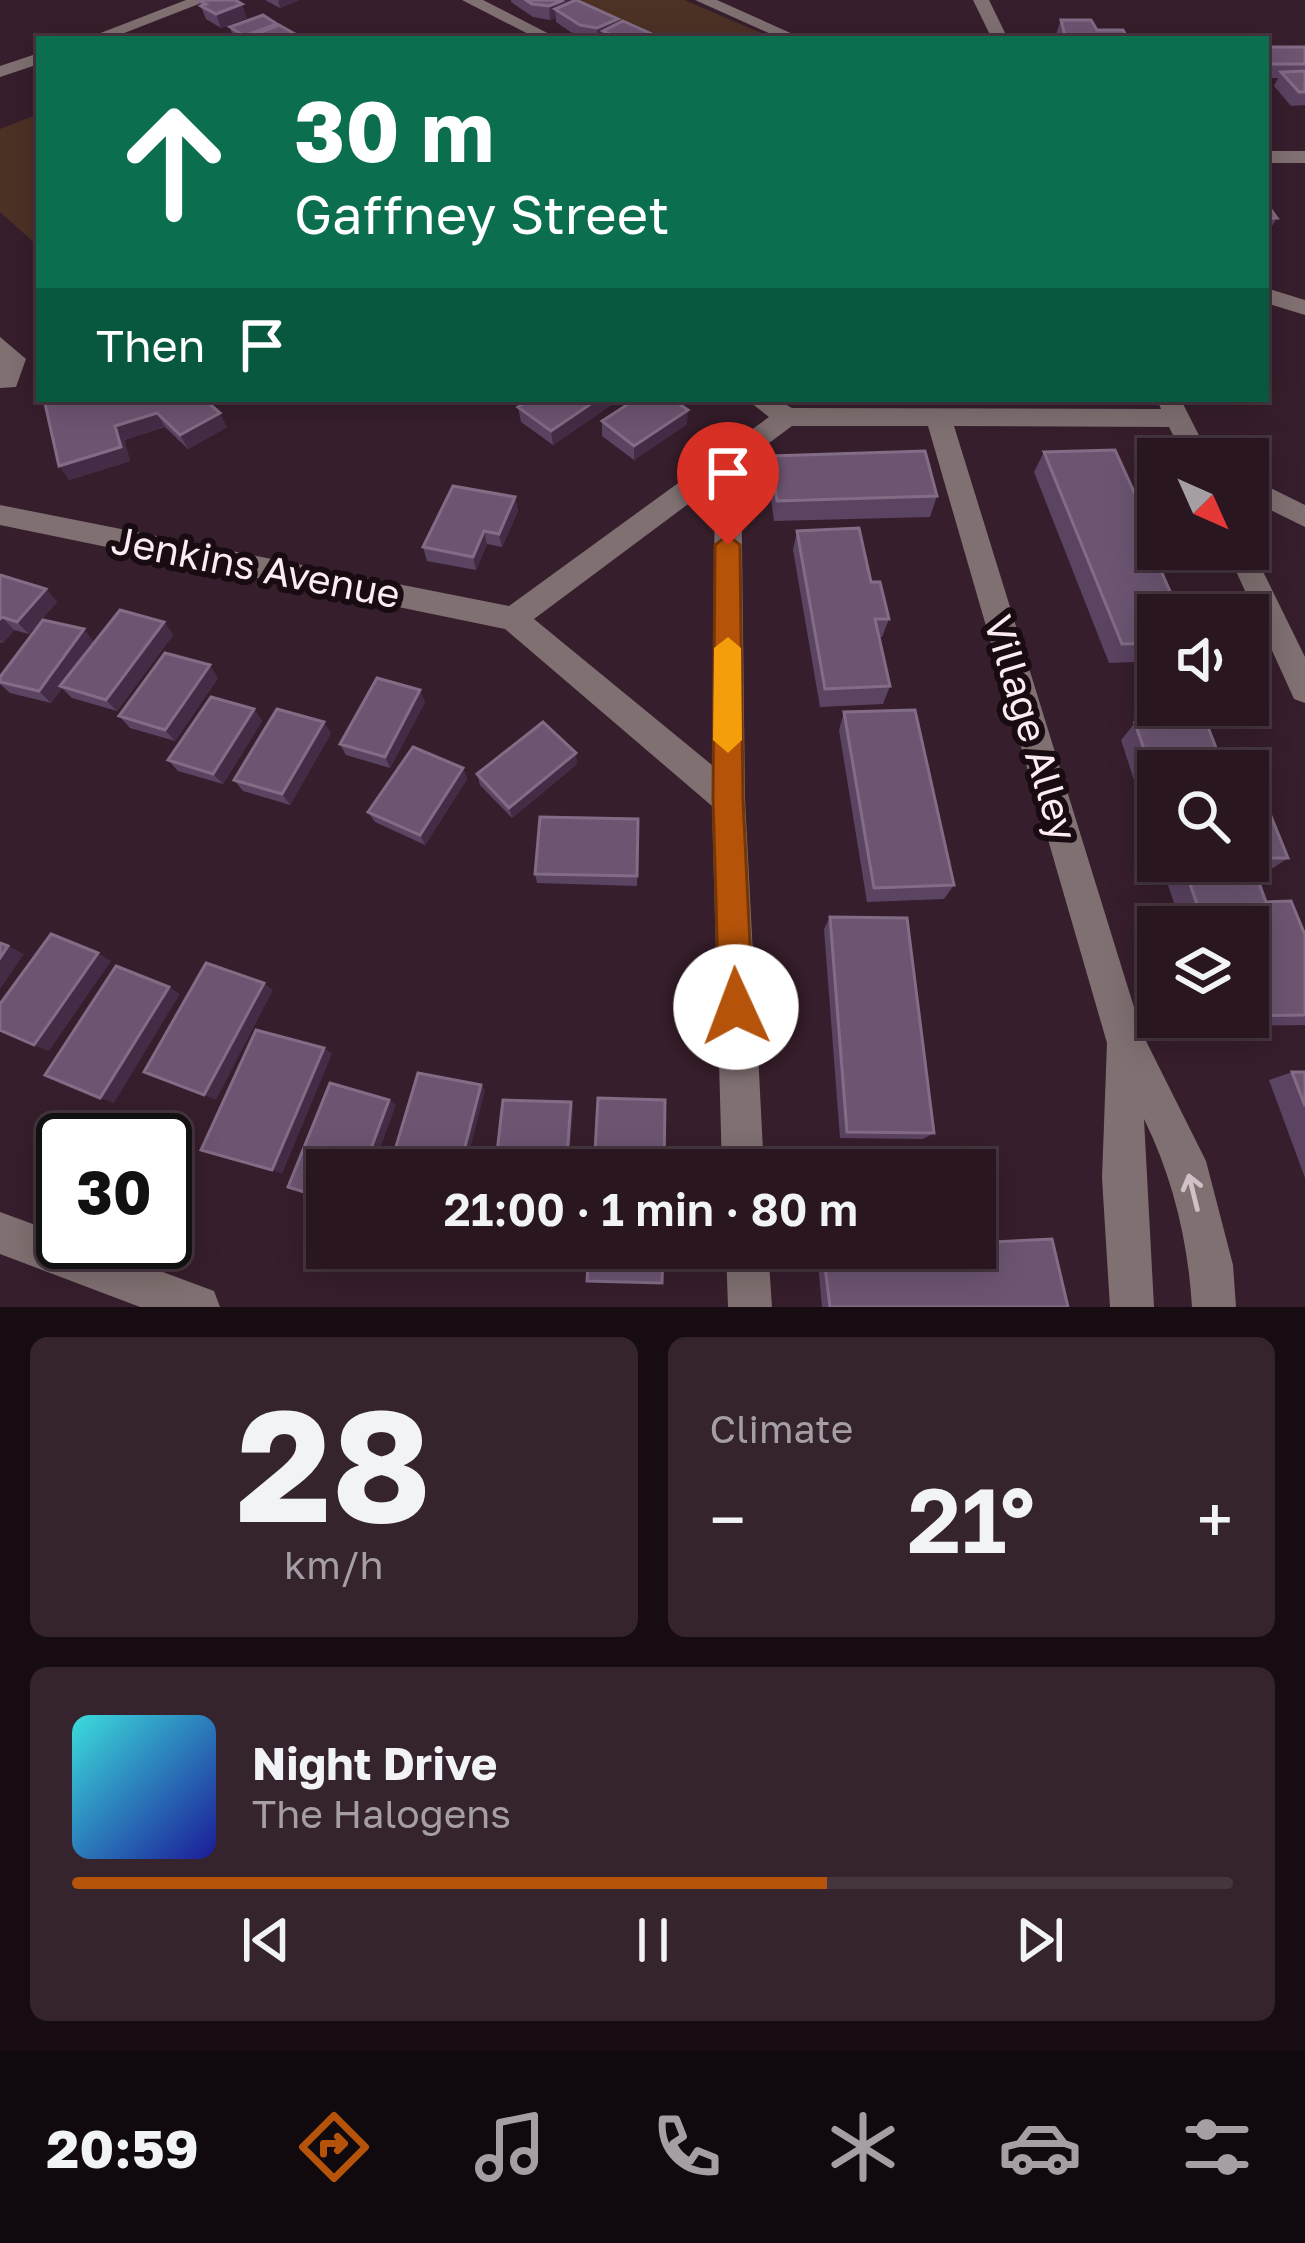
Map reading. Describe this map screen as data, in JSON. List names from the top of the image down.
{
  "streets": {
    "street": ["Jenkins Avenue", "Village Alley"]
  },
  "north": "bottom right",
  "page": {
    "turn": ["30 m", "Gaffney Street"],
    "then": "Then",
    "limit": "30",
    "trip": "21:00 · 1 min · 80 m",
    "tile": [
      ["28", "km/h"],
      "Climate"
    ],
    "heat": ["−", "21°", "+"],
    "song": ["Night Drive", "The Halogens"],
    "tabs": "20:59"
  }
}
